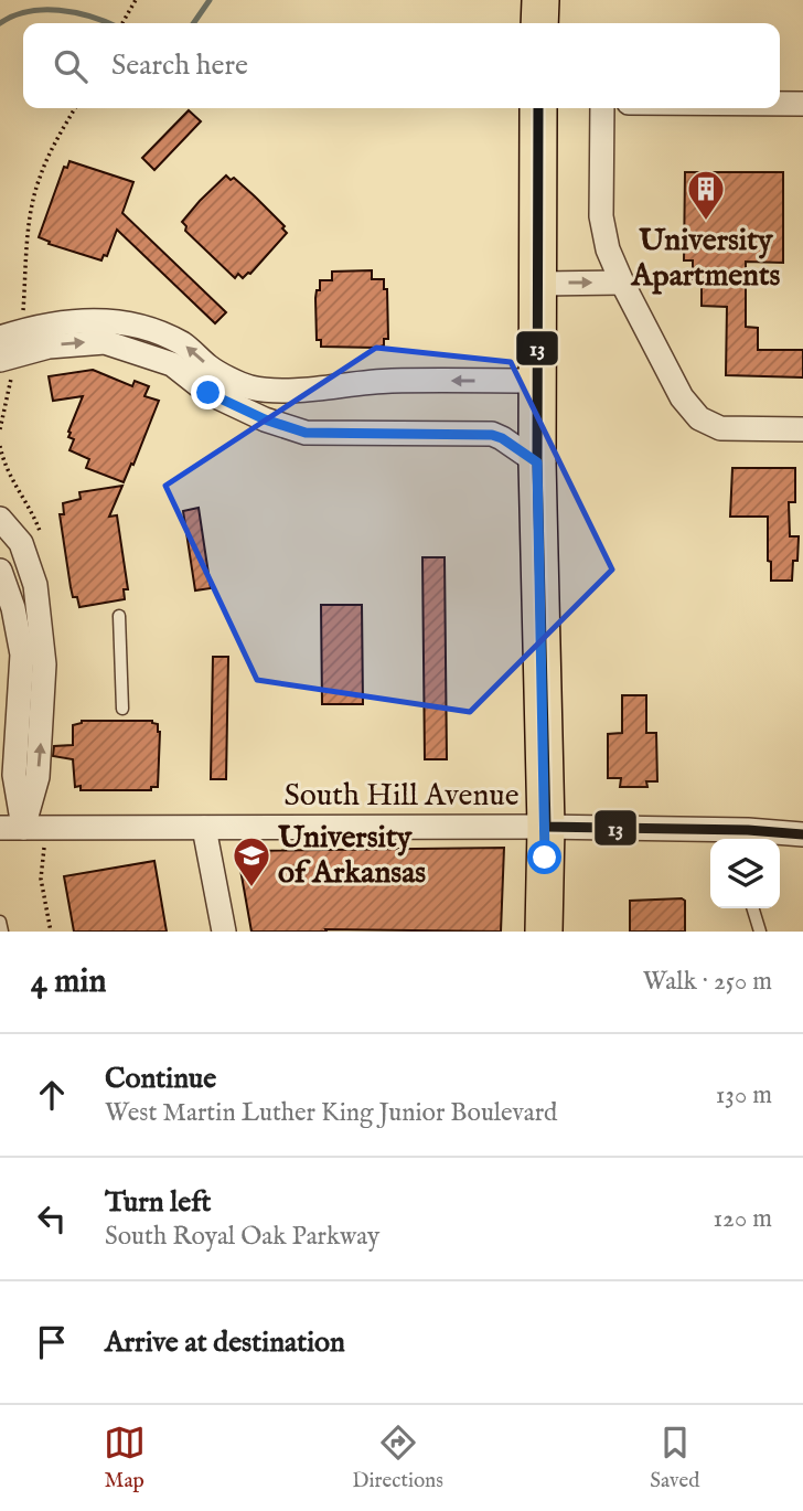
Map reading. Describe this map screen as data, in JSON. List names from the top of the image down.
{
  "streets": {
    "street": ["South Hill Avenue"]
  },
  "places": {
    "building": ["University Apartments"],
    "school or university": ["University of Arkansas"]
  },
  "lines": ["transit line 13"],
  "page": {
    "search": "Search here",
    "heading": ["4 min", "Walk · 250 m"],
    "list": [
      ["Continue", "West Martin Luther King Junior Boulevard", "130 m"],
      ["Turn left", "South Royal Oak Parkway", "120 m"],
      "Arrive at destination"
    ],
    "nav": ["Map", "Directions", "Saved"]
  }
}
